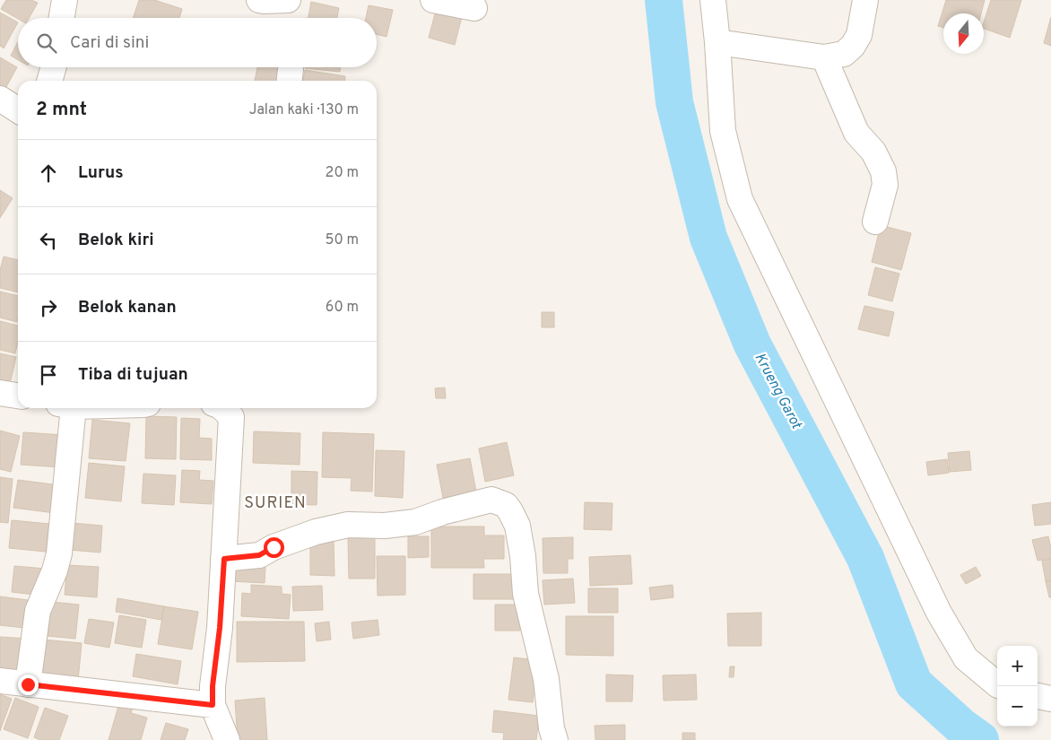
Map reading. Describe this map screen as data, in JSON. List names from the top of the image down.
{
  "districts": ["SURIEN"],
  "water": ["Krueng Garot"],
  "north": "bottom",
  "page": {
    "search": "Cari di sini",
    "heading": ["2 mnt", "Jalan kaki · 130 m"],
    "list": [
      ["Lurus", "20 m"],
      ["Belok kiri", "50 m"],
      ["Belok kanan", "60 m"],
      "Tiba di tujuan"
    ],
    "map_buttons": ["+", "−"]
  }
}
